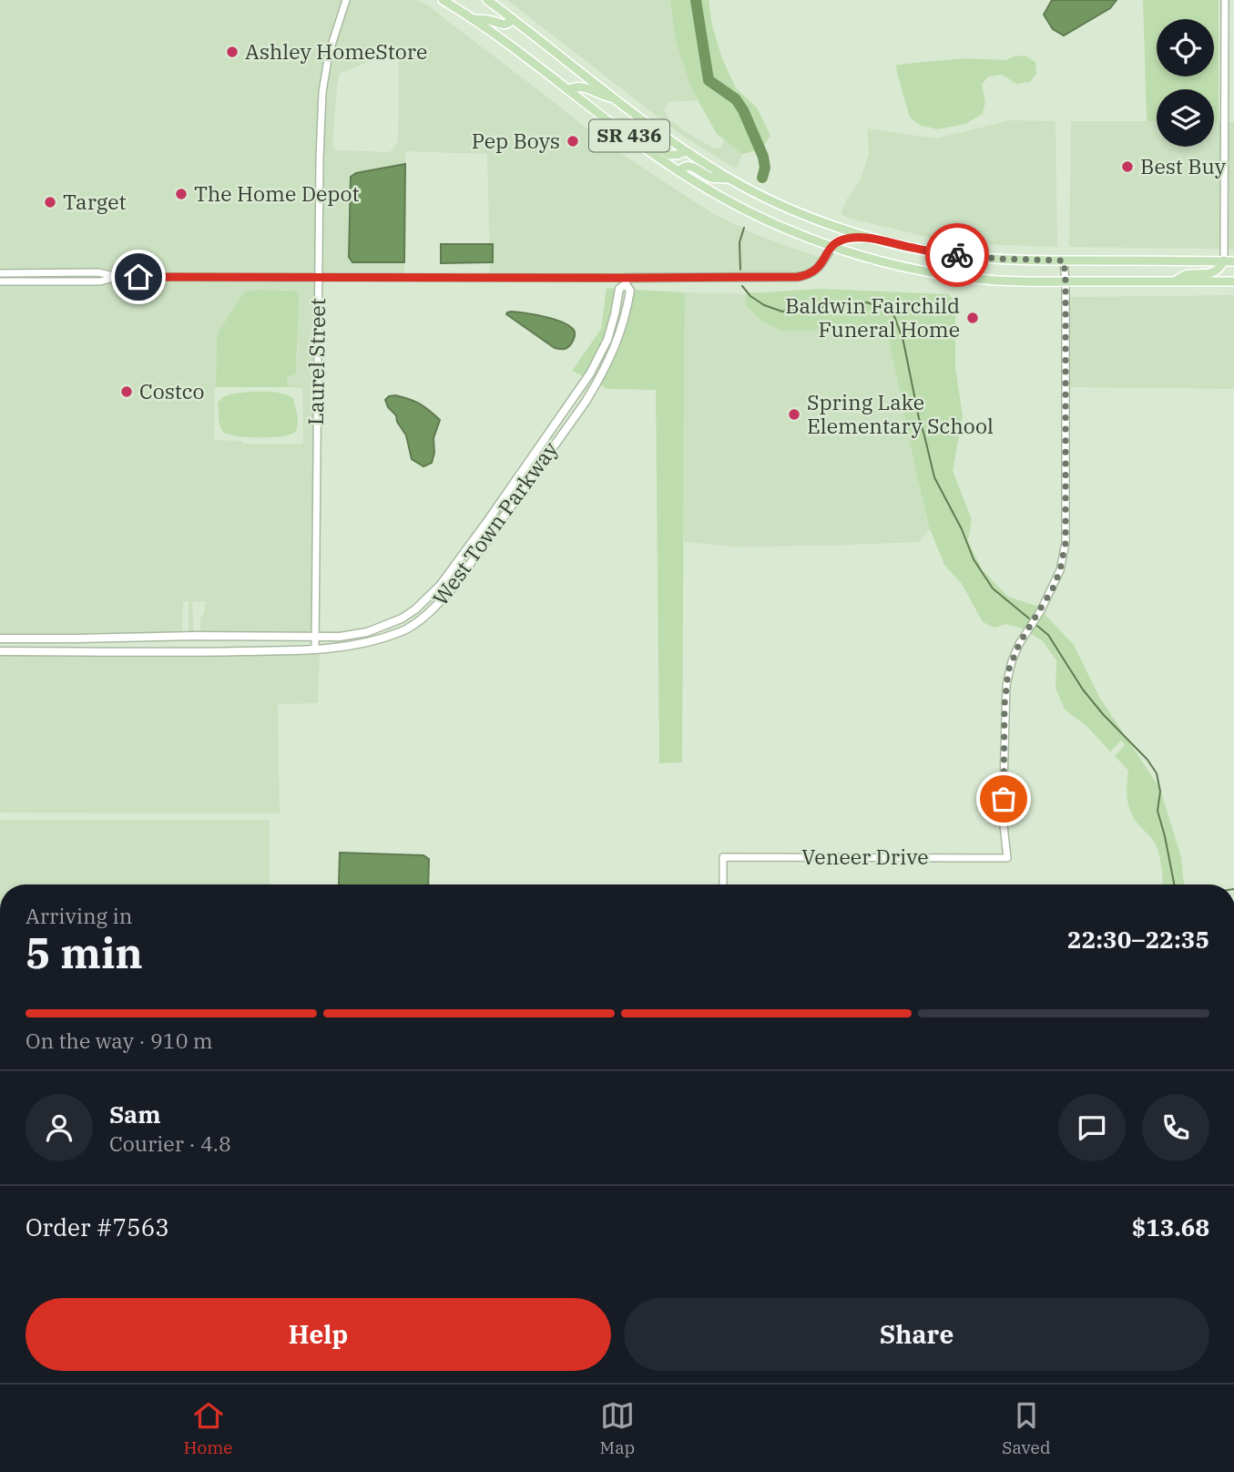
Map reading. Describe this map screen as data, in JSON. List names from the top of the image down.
{
  "streets": {
    "main road": ["SR 436", "West Town Parkway"],
    "street": ["Laurel Street", "Veneer Drive"]
  },
  "crossings": [
    ["SR 436", "Veneer Drive"],
    ["Laurel Street", "West Town Parkway"]
  ],
  "places": [
    "Ashley HomeStore",
    "Pep Boys",
    "Best Buy",
    "The Home Depot",
    "Target",
    "Baldwin Fairchild Funeral Home",
    "Costco",
    "Spring Lake Elementary School"
  ],
  "page": {
    "heading": ["5 min", "Arriving in", "22:30–22:35"],
    "panel": [
      "Sam",
      "Courier · 4.8",
      "Order #7563",
      "$13.68"
    ],
    "bar": "On the way · 910 m",
    "buttons": ["Help", "Share"],
    "tabs": ["Home", "Map", "Saved"]
  }
}
